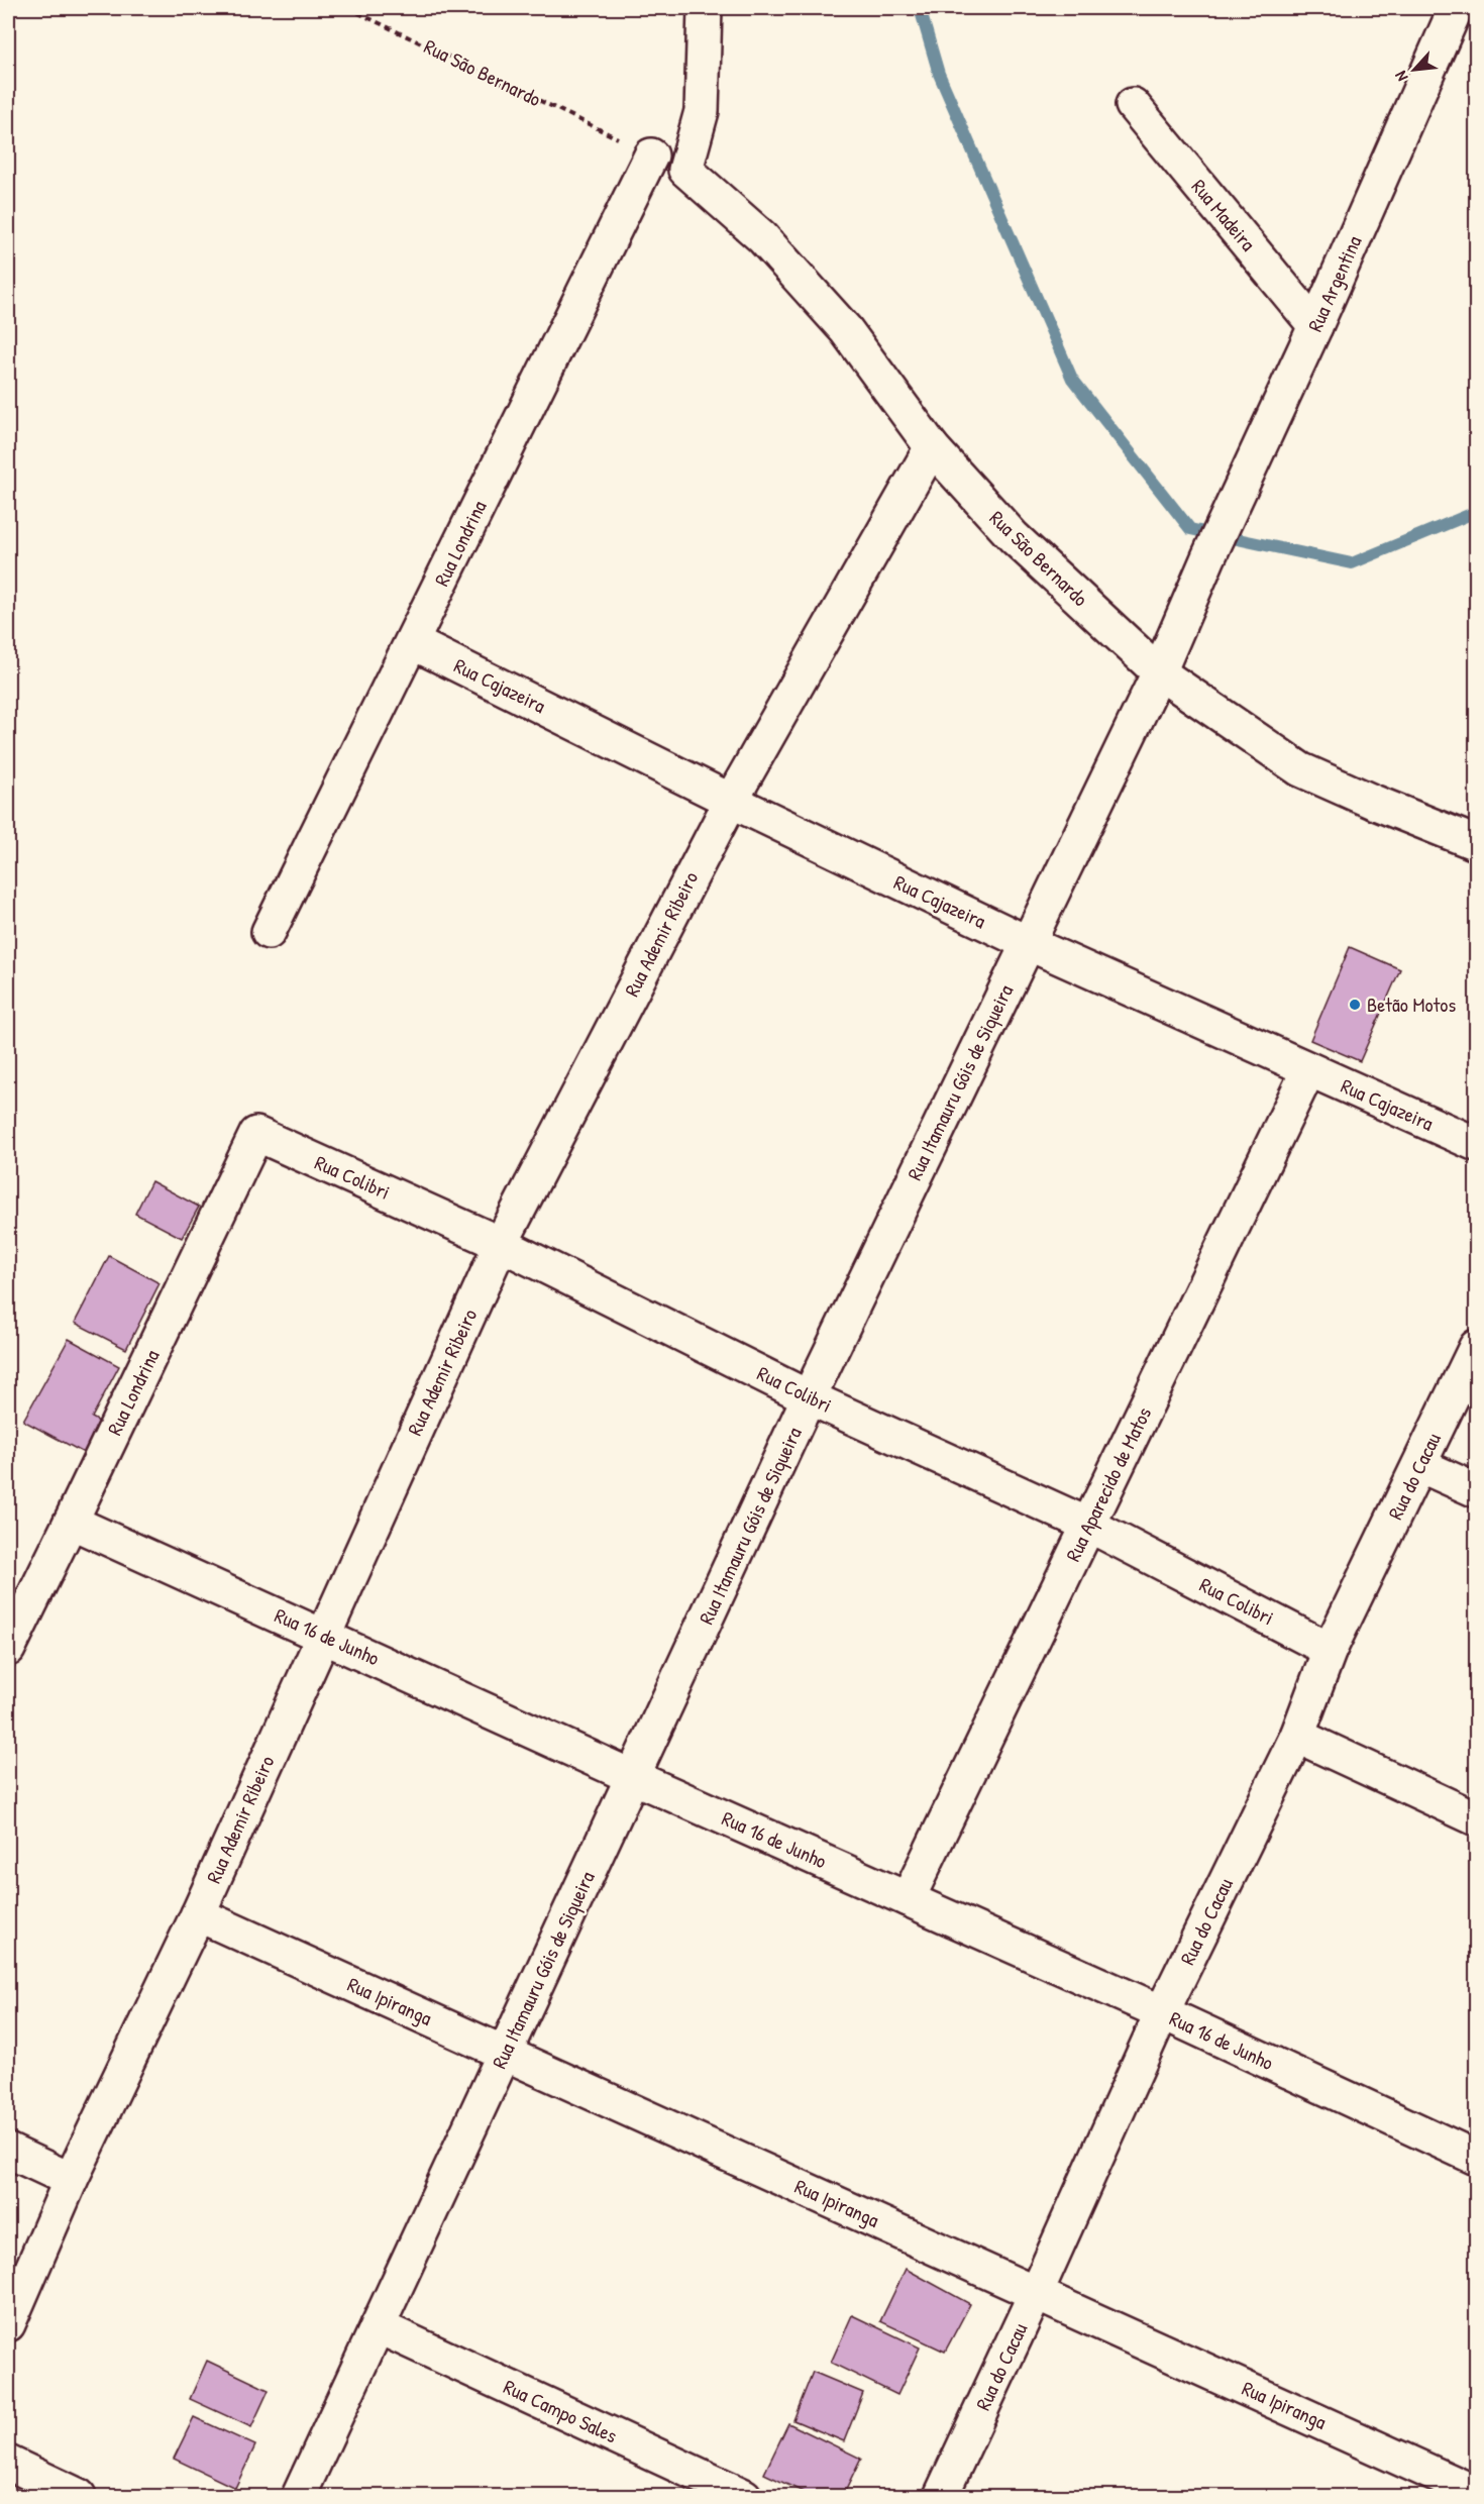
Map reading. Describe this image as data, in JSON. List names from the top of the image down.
{
  "streets": {
    "street": [
      "Rua São Bernardo",
      "Rua Madeira",
      "Rua Argentina",
      "Rua Londrina",
      "Rua Cajazeira",
      "Rua Ademir Ribeiro",
      "Rua Itamauru Góis de Siqueira",
      "Rua Colibri",
      "Rua do Cacau",
      "Rua Aparecido de Matos",
      "Rua 16 de Junho",
      "Rua Ipiranga",
      "Rua Campo Sales"
    ]
  },
  "crossings": [
    ["Rua São Bernardo", "Rua Ademir Ribeiro"],
    ["Rua São Bernardo", "Rua Itamauru Góis de Siqueira"],
    ["Rua Madeira", "Rua Argentina"],
    ["Rua Argentina", "Rua Itamauru Góis de Siqueira"],
    ["Rua Londrina", "Rua Cajazeira"],
    ["Rua Londrina", "Rua Colibri"],
    ["Rua Londrina", "Rua 16 de Junho"],
    ["Rua Cajazeira", "Rua Ademir Ribeiro"],
    ["Rua Cajazeira", "Rua Itamauru Góis de Siqueira"],
    ["Rua Cajazeira", "Rua Aparecido de Matos"],
    ["Rua Ademir Ribeiro", "Rua Colibri"],
    ["Rua Ademir Ribeiro", "Rua 16 de Junho"],
    ["Rua Ademir Ribeiro", "Rua Ipiranga"],
    ["Rua Itamauru Góis de Siqueira", "Rua Colibri"],
    ["Rua Itamauru Góis de Siqueira", "Rua 16 de Junho"],
    ["Rua Itamauru Góis de Siqueira", "Rua Ipiranga"],
    ["Rua Itamauru Góis de Siqueira", "Rua Campo Sales"],
    ["Rua Colibri", "Rua do Cacau"],
    ["Rua Colibri", "Rua Aparecido de Matos"],
    ["Rua do Cacau", "Rua 16 de Junho"],
    ["Rua do Cacau", "Rua Ipiranga"],
    ["Rua Aparecido de Matos", "Rua 16 de Junho"]
  ],
  "places": ["Betão Motos"],
  "north": "bottom left"
}
